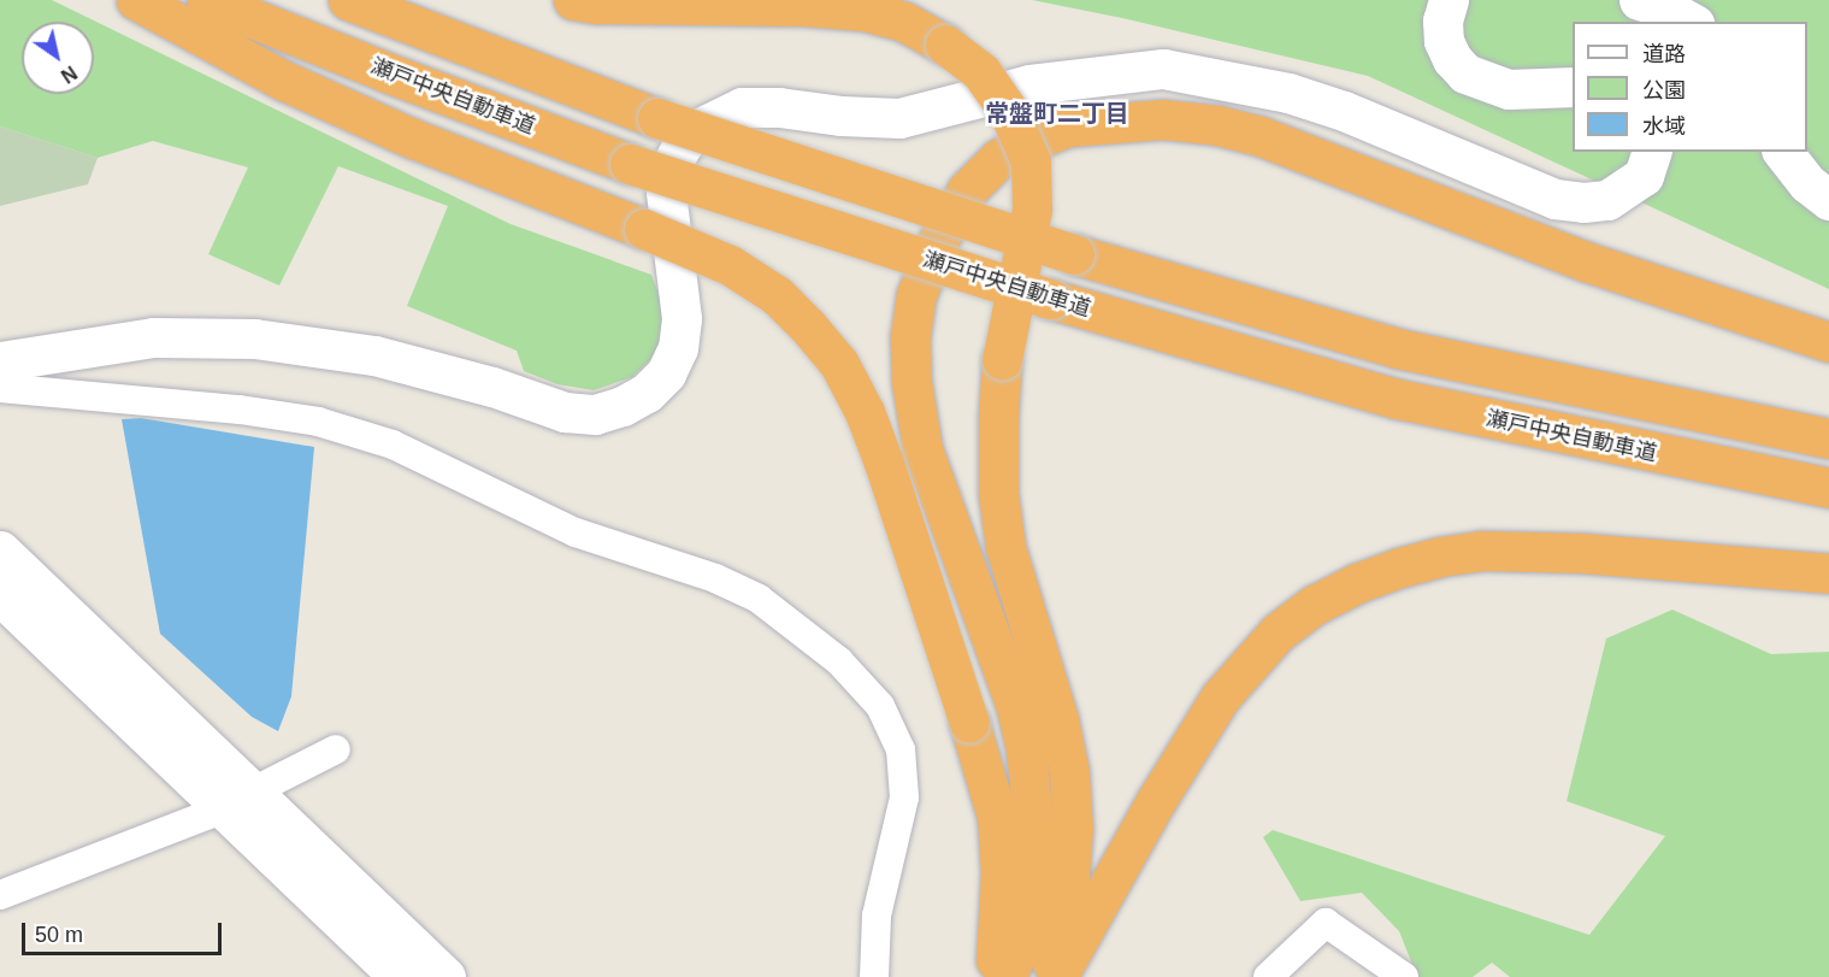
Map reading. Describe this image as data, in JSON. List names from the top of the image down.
{
  "streets": {
    "highway": ["瀬戸中央自動車道"]
  },
  "districts": ["常盤町二丁目"],
  "legend": ["道路", "公園", "水域"],
  "scale_bar": "50 m",
  "north": "bottom right"
}
